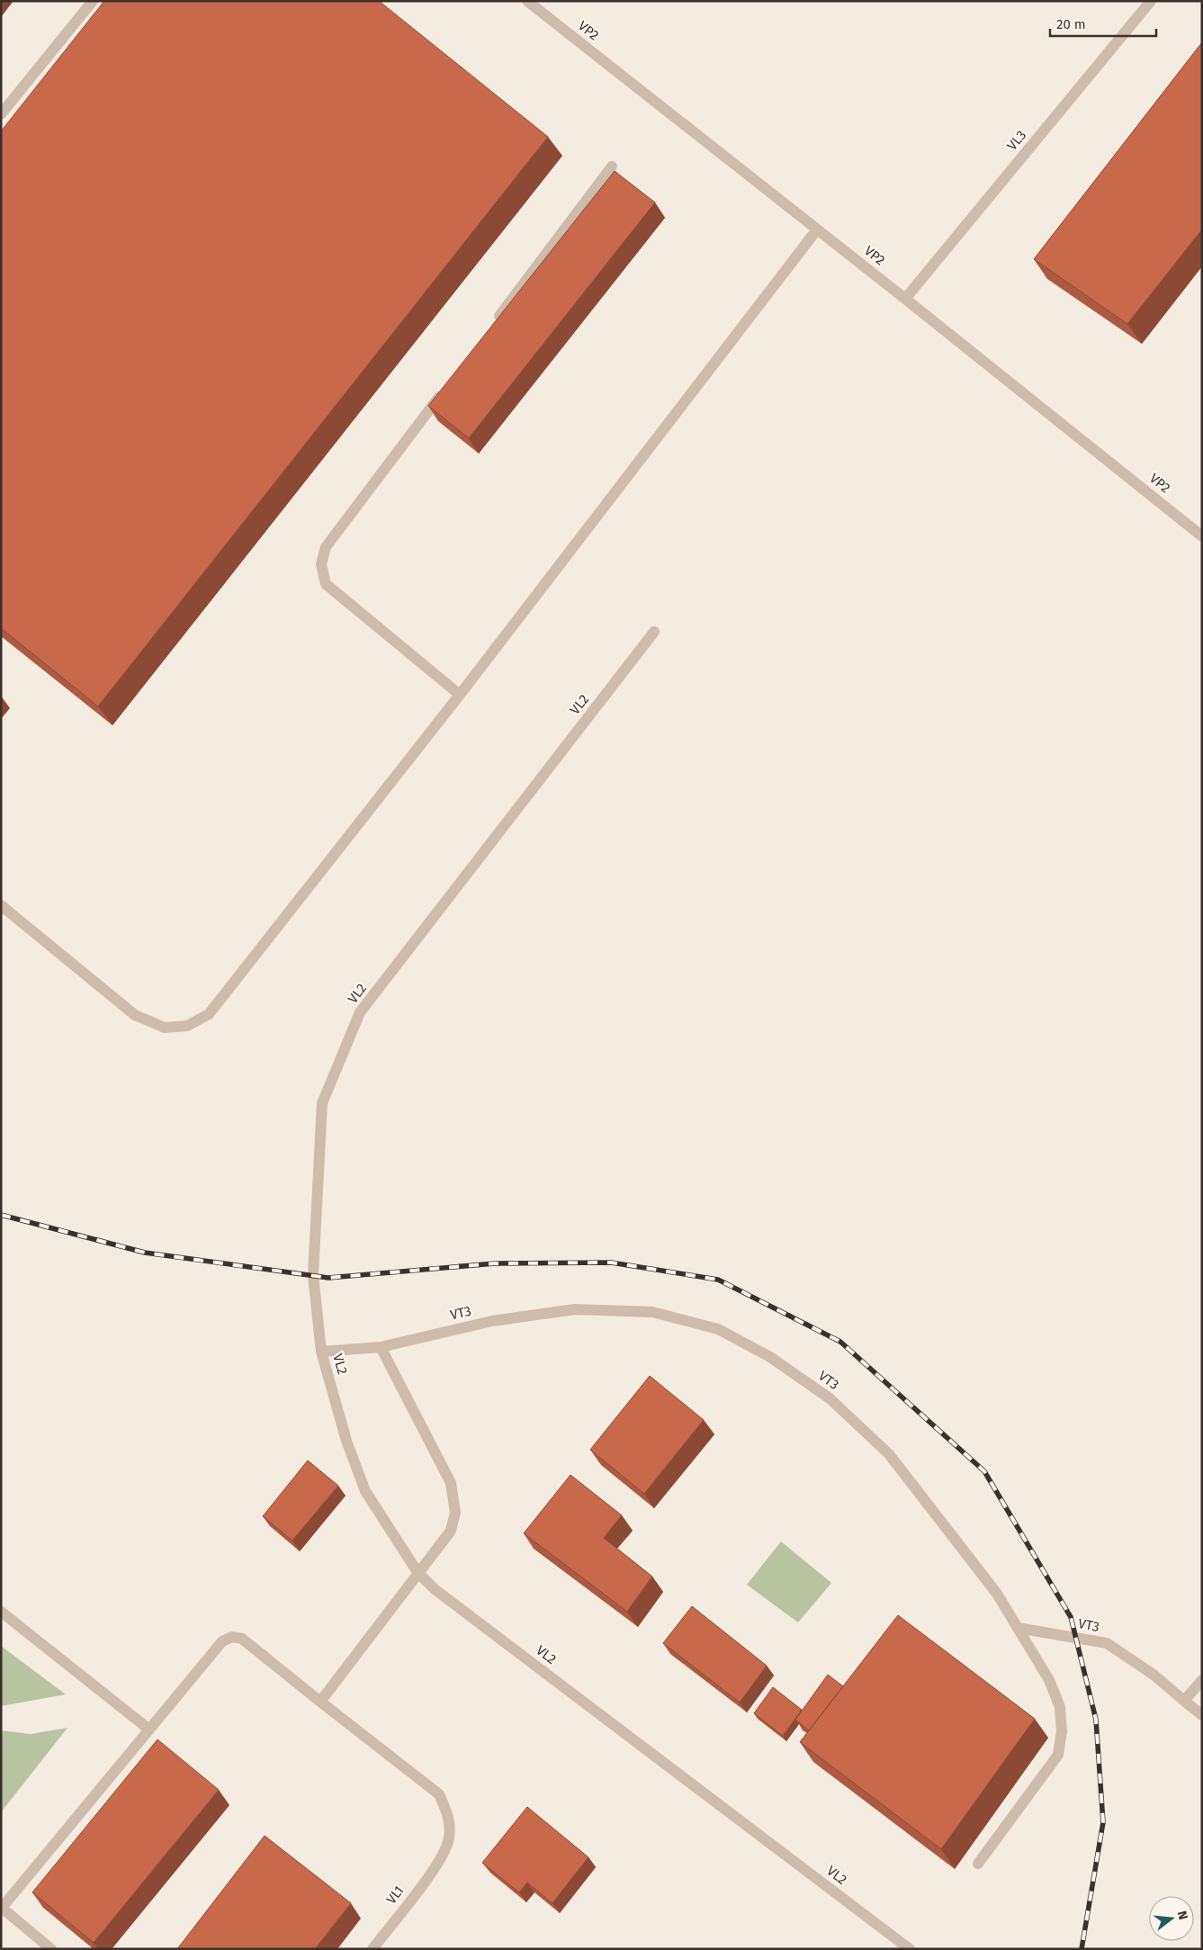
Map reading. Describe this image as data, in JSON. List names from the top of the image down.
{
  "streets": {
    "lane": [
      "VP2",
      "VL3",
      "VL2",
      "VT3",
      "VL1"
    ]
  },
  "crossings": [
    ["VP2", "VL3"],
    ["VL2", "VT3"]
  ],
  "scale_bar": "20 m",
  "north": "right"
}
